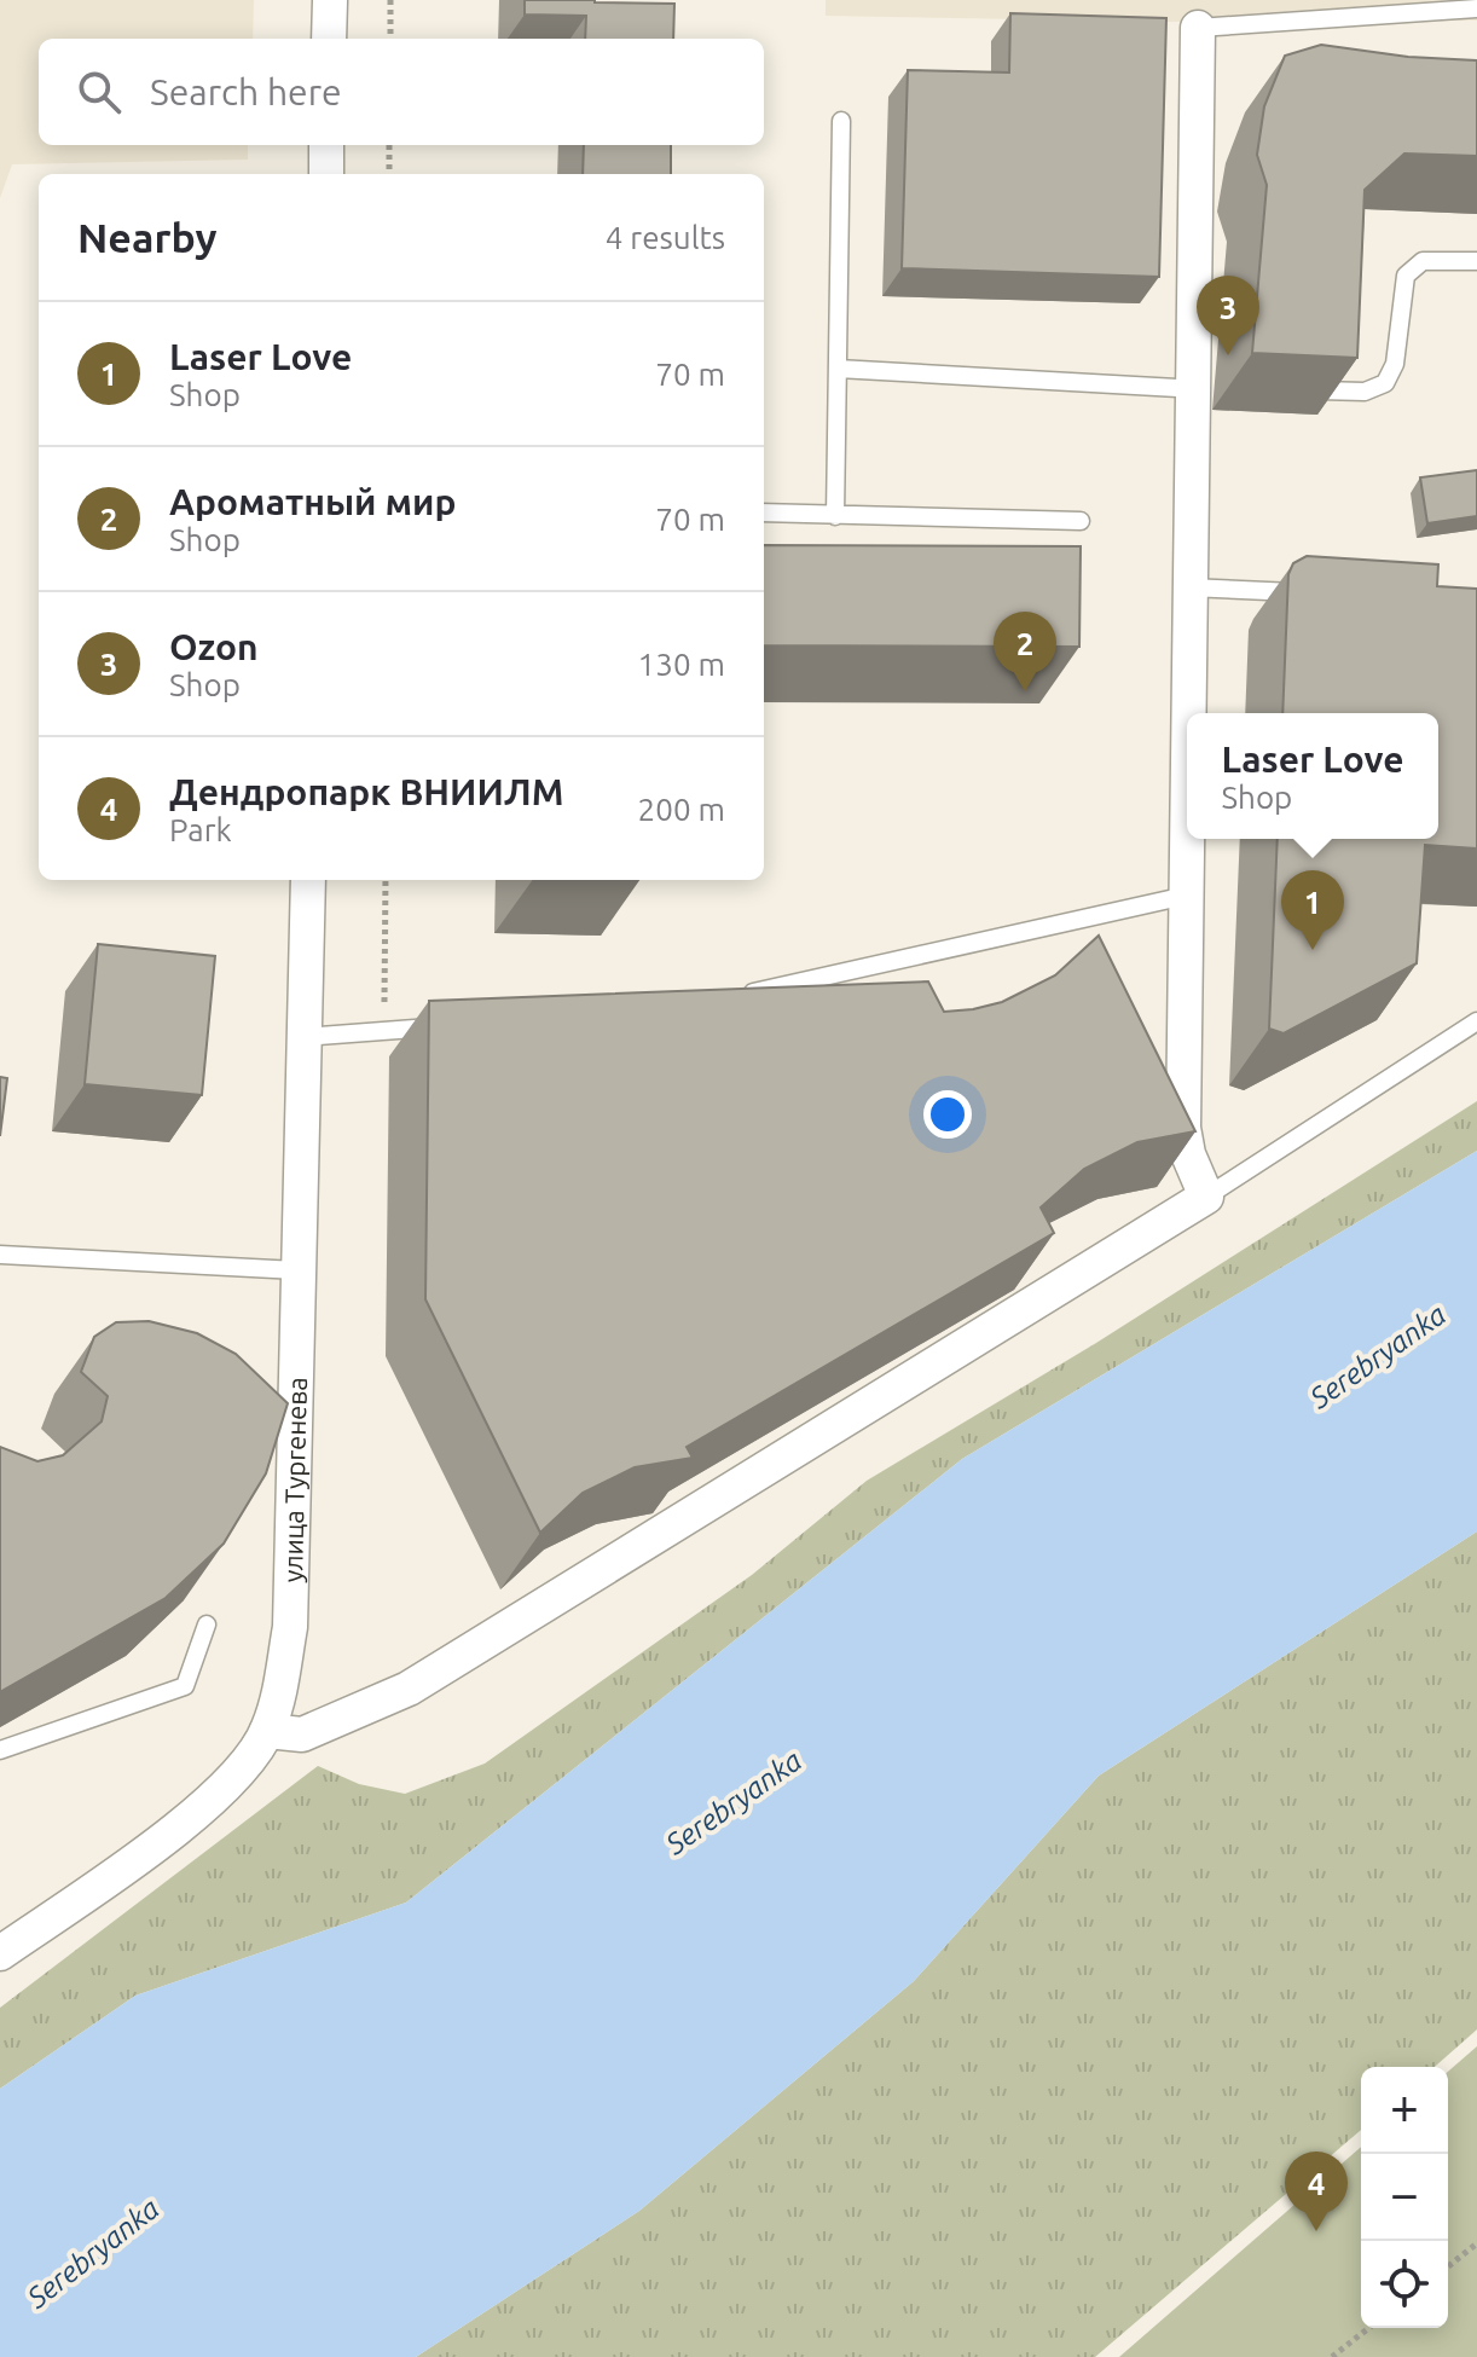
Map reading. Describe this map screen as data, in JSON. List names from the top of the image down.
{
  "streets": {
    "street": ["улица Тургенева"]
  },
  "water": ["Serebryanka"],
  "page": {
    "search": "Search here",
    "heading": ["Nearby", "4 results"],
    "pins": [
      "3",
      "2",
      "1",
      "4"
    ],
    "list": [
      {
        "mark": "1",
        "name": "Laser Love",
        "note": "Shop",
        "value": "70 m"
      },
      {
        "mark": "2",
        "name": "Ароматный мир",
        "note": "Shop",
        "value": "70 m"
      },
      {
        "mark": "3",
        "name": "Ozon",
        "note": "Shop",
        "value": "130 m"
      },
      {
        "mark": "4",
        "name": "Дендропарк ВНИИЛМ",
        "note": "Park",
        "value": "200 m"
      }
    ],
    "popup": ["Laser Love", "Shop"],
    "map_buttons": ["+", "−"]
  }
}
